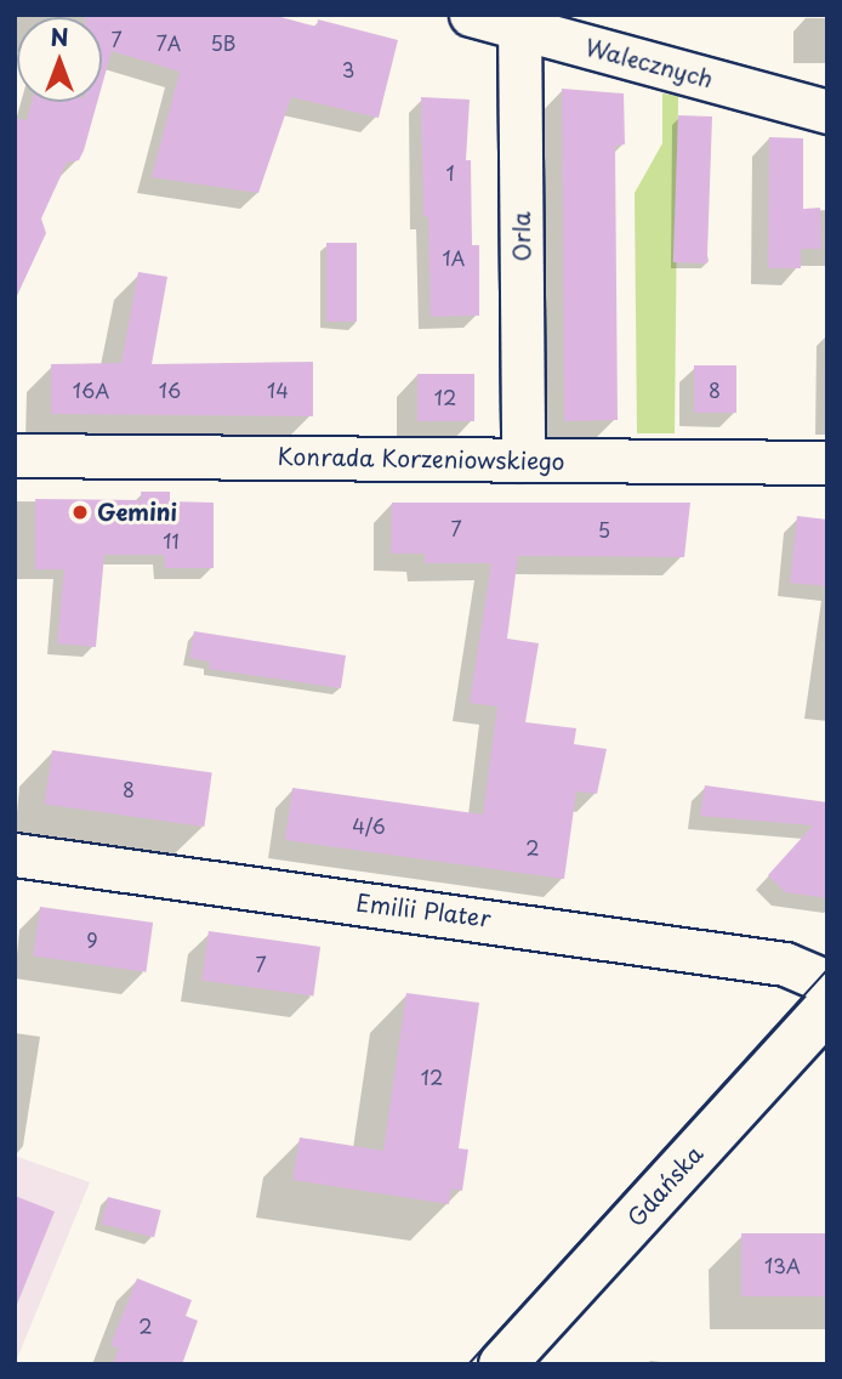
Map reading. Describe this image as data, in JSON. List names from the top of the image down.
{
  "streets": {
    "street": [
      "Walecznych",
      "Orla",
      "Konrada Korzeniowskiego",
      "Emilii Plater",
      "Gdańska"
    ]
  },
  "crossings": [
    ["Walecznych", "Orla"],
    ["Orla", "Konrada Korzeniowskiego"]
  ],
  "places": ["Gemini"],
  "house_numbers": [
    "7",
    "7A",
    "5B",
    "3",
    "1",
    "1A",
    "16A",
    "16",
    "14",
    "8",
    "12",
    "7",
    "5",
    "11",
    "8",
    "4/6",
    "2",
    "9",
    "7",
    "12",
    "13A",
    "2"
  ],
  "north": "top"
}
